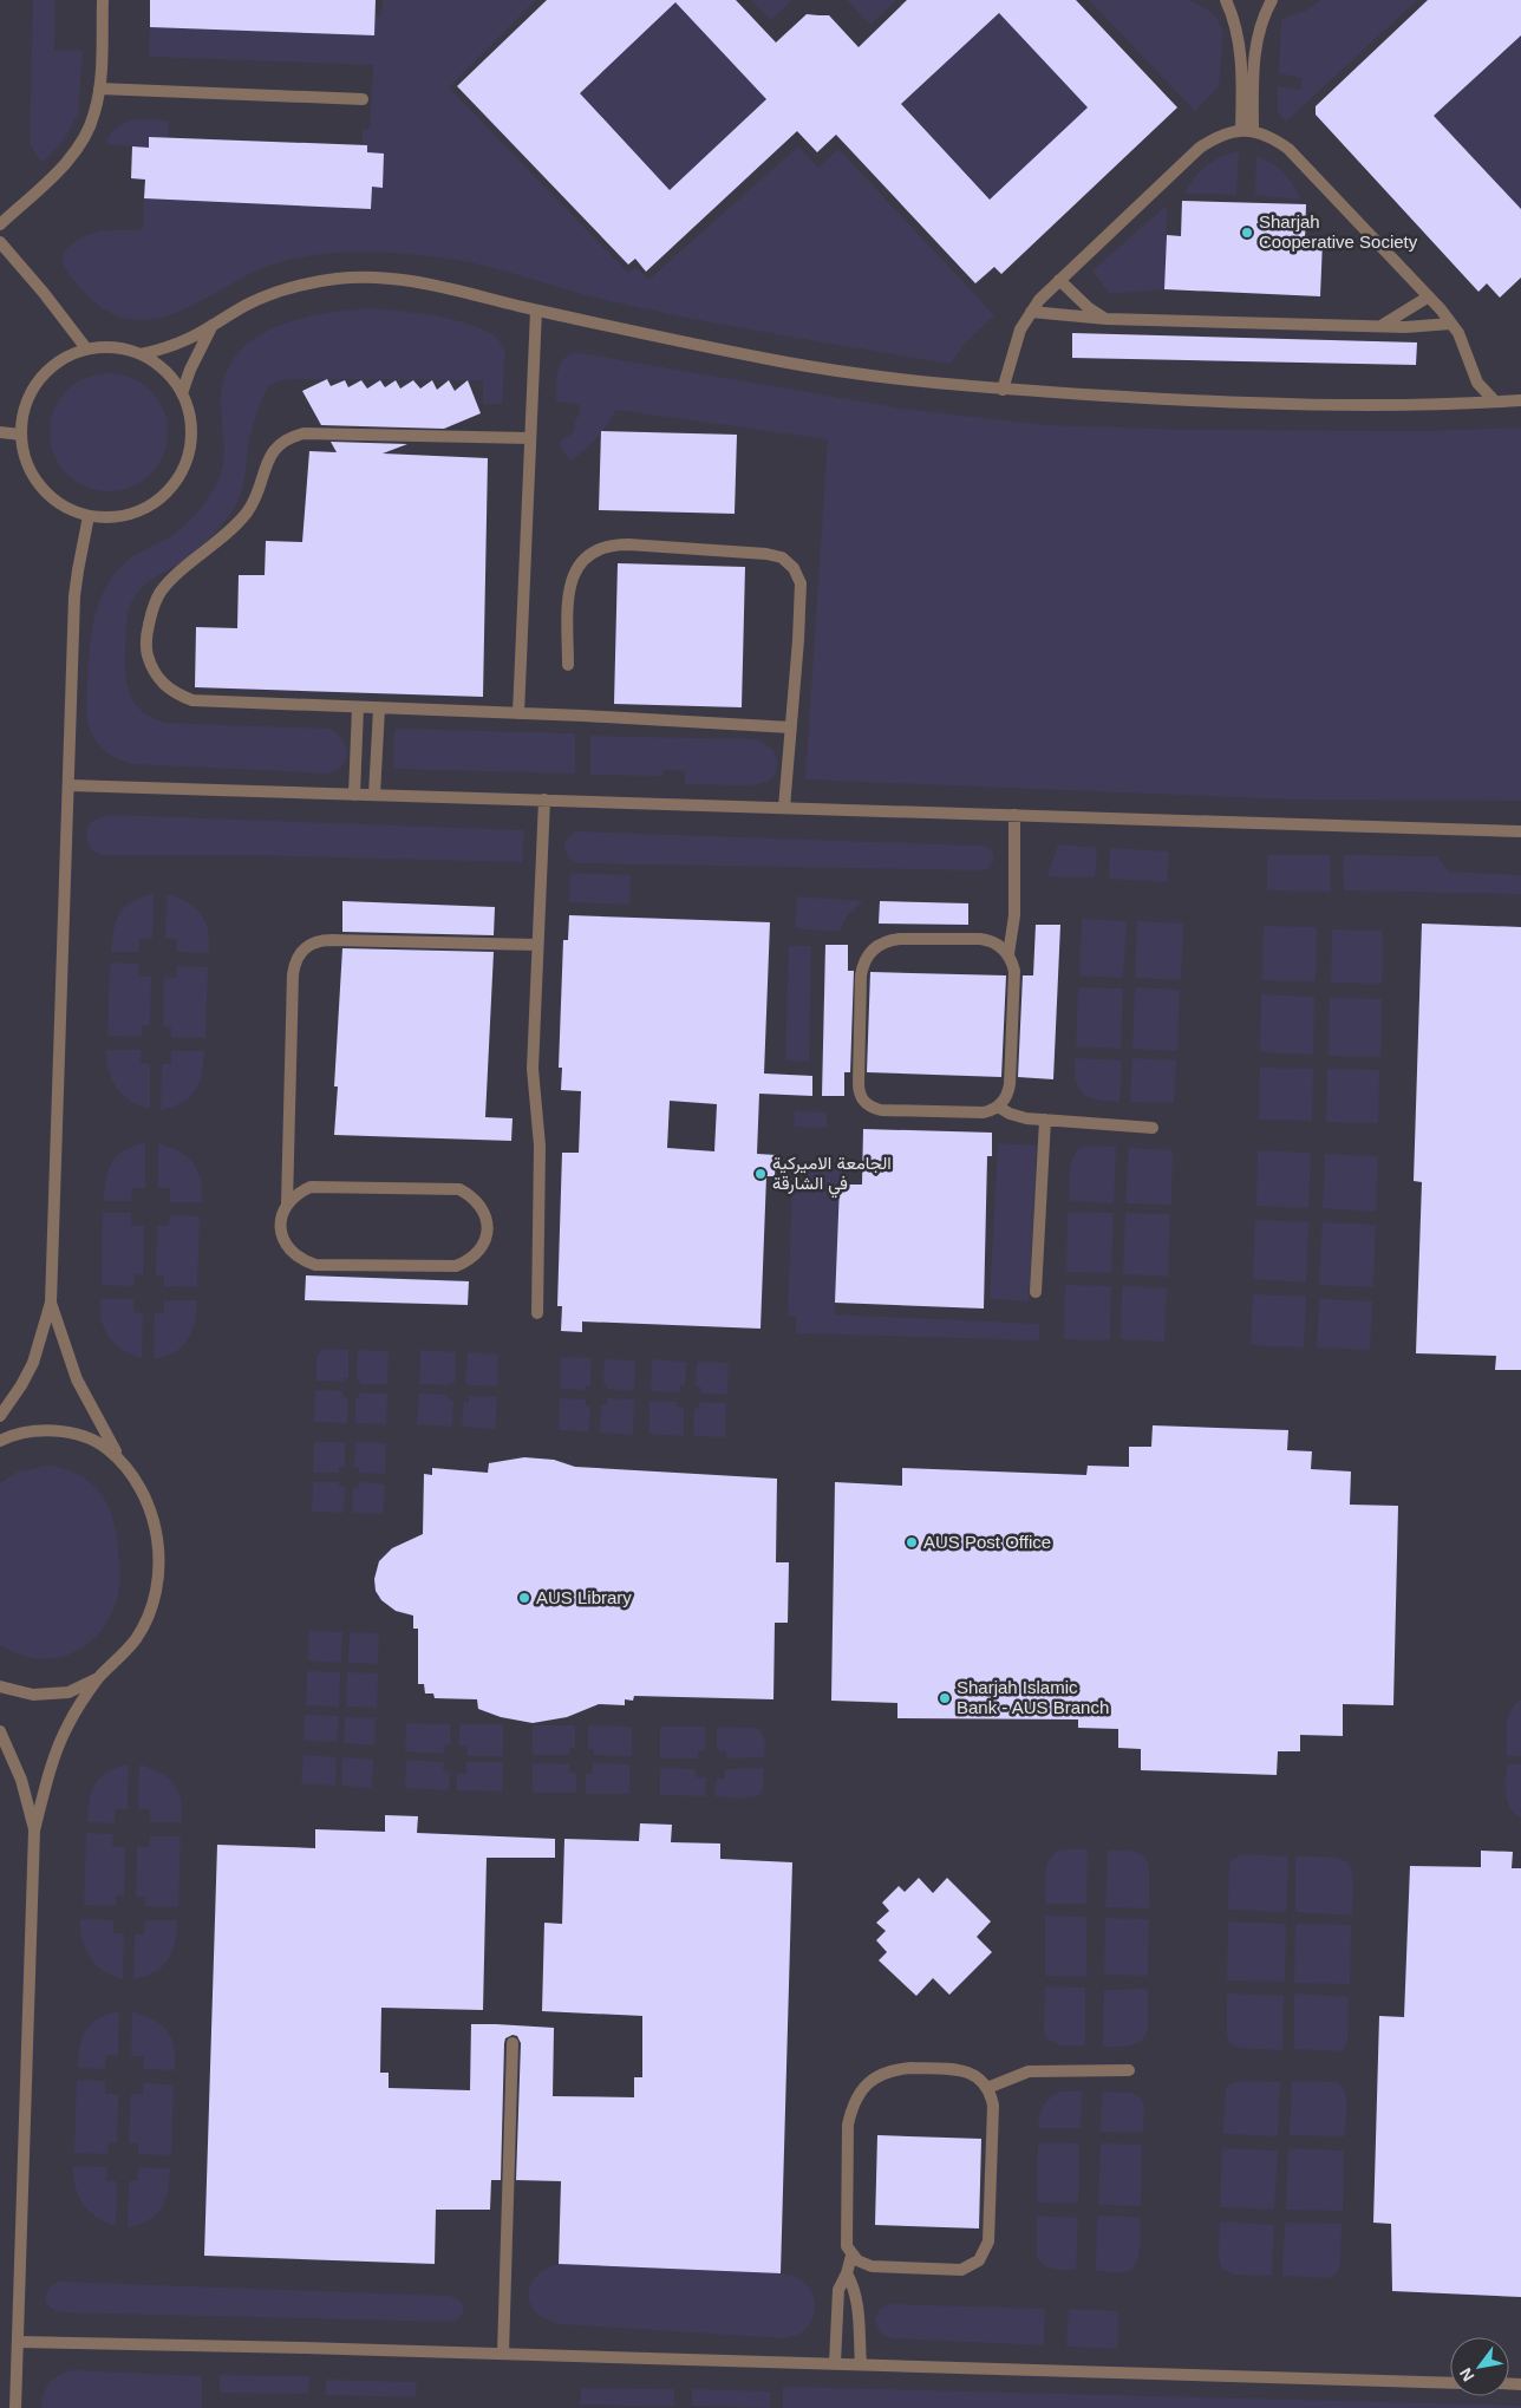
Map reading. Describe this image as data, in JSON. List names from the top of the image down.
{
  "places": [
    "Sharjah Cooperative Society",
    "الجامعة الاميركية في الشارقة",
    "AUS Post Office",
    "AUS Library",
    "Sharjah Islamic Bank - AUS Branch"
  ],
  "north": "bottom left"
}
